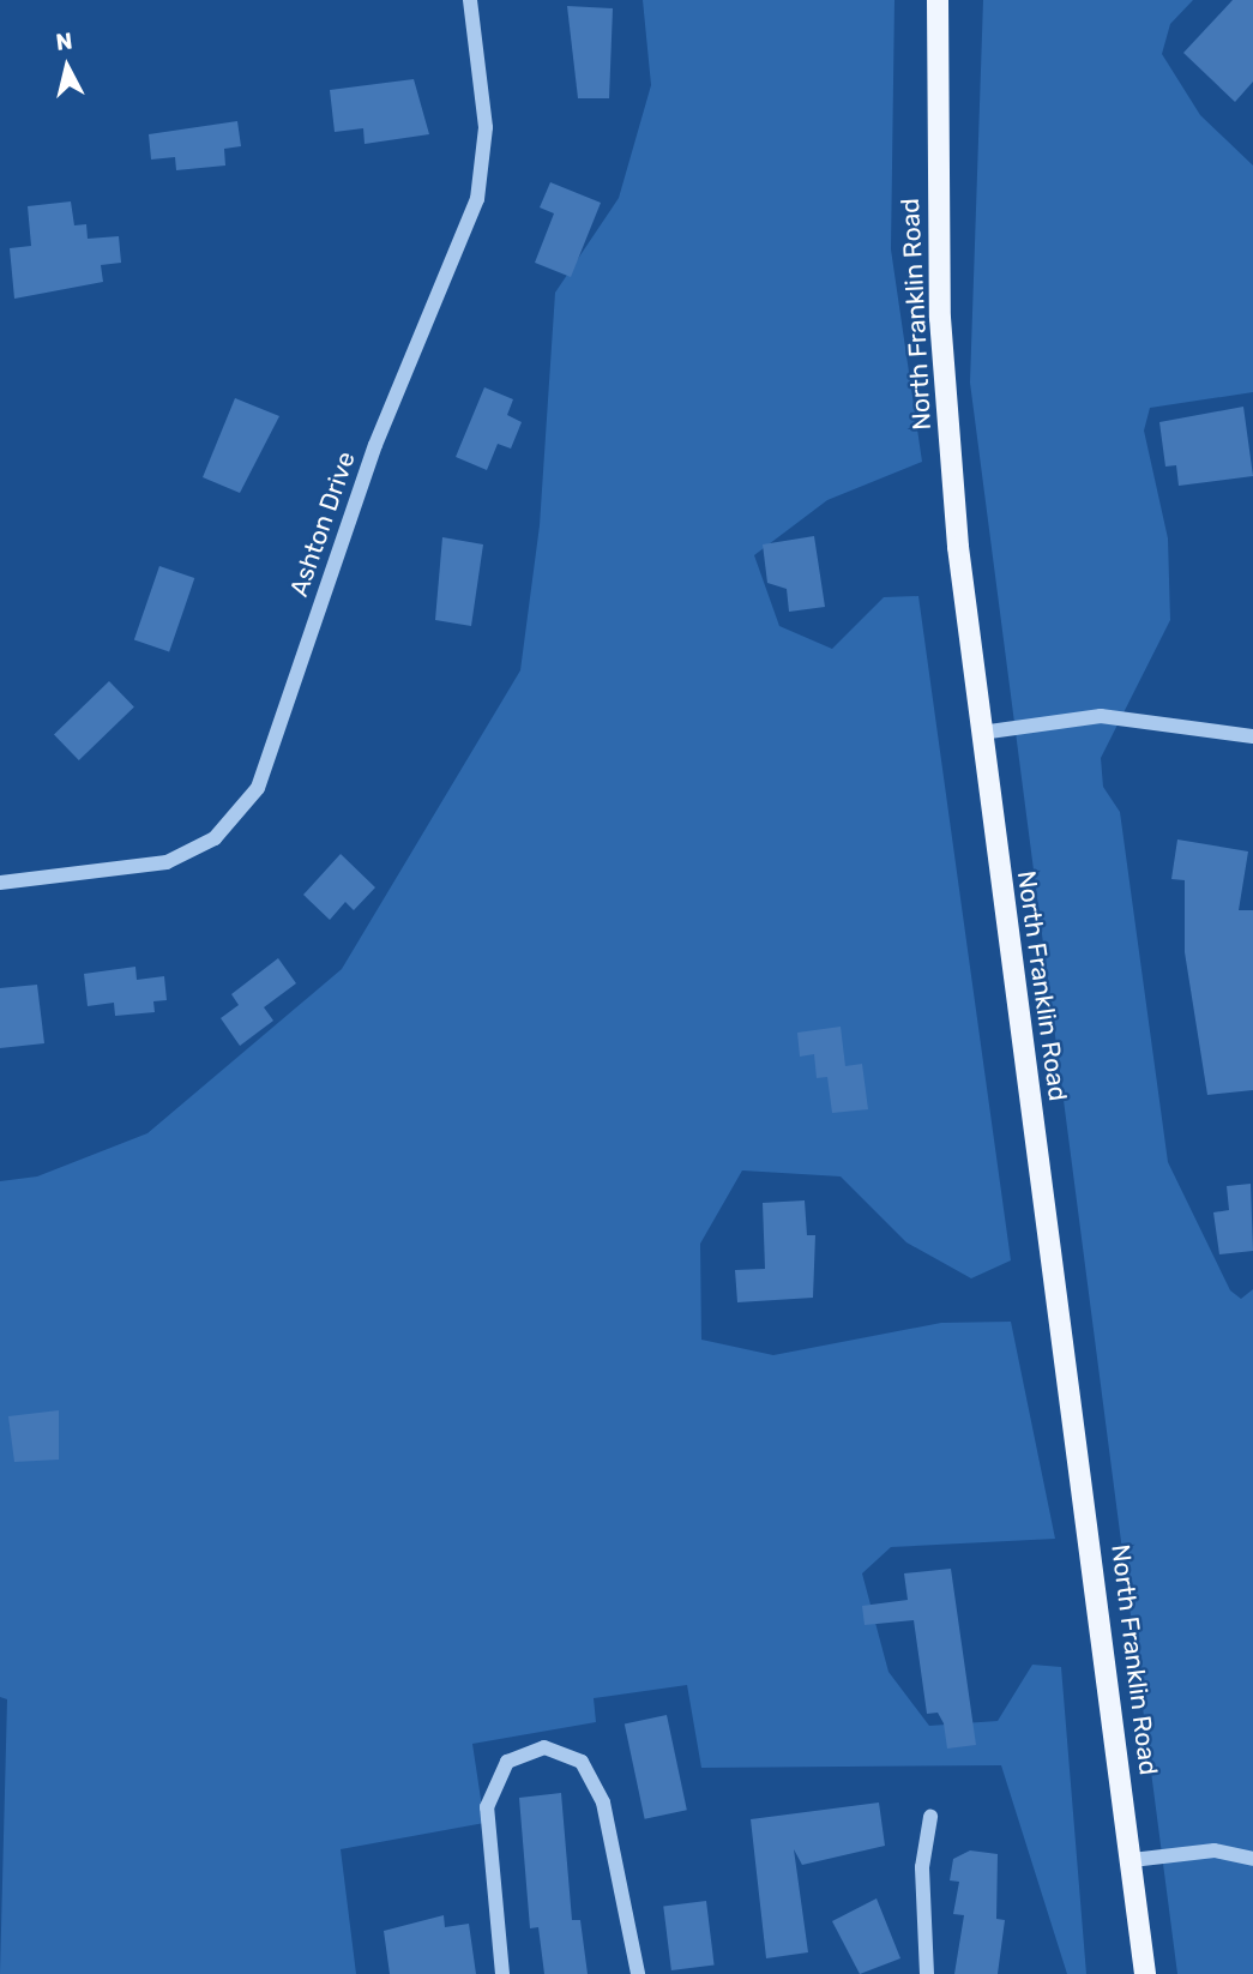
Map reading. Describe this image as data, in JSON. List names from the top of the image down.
{
  "streets": {
    "main road": ["North Franklin Road"],
    "street": ["Ashton Drive"]
  },
  "north": "top"
}
